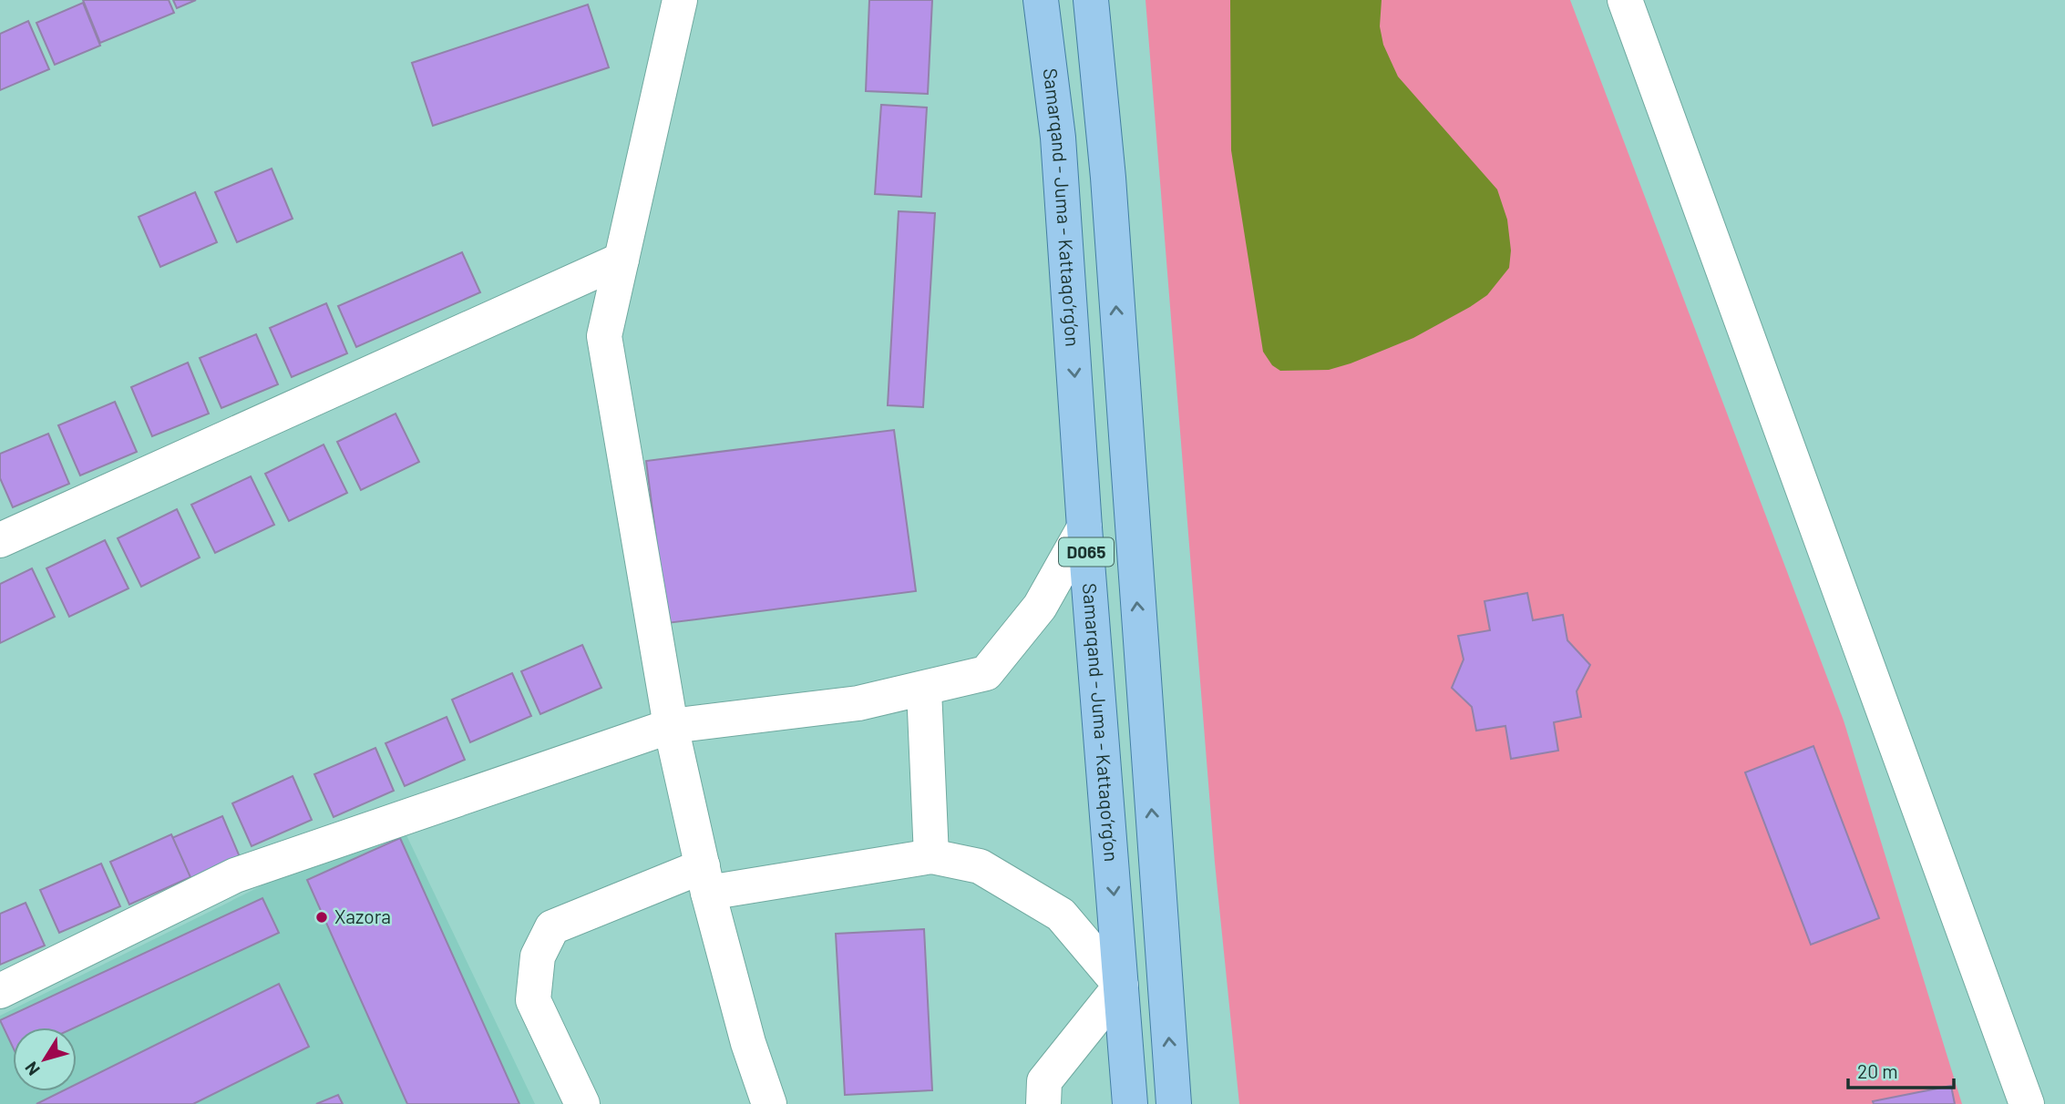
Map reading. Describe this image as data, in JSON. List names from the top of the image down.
{
  "streets": {
    "main road": ["Samarqand - Juma - Kattaqo‘rg‘on", "D065"]
  },
  "places": ["Xazora"],
  "scale_bar": "20 m",
  "north": "bottom left"
}
